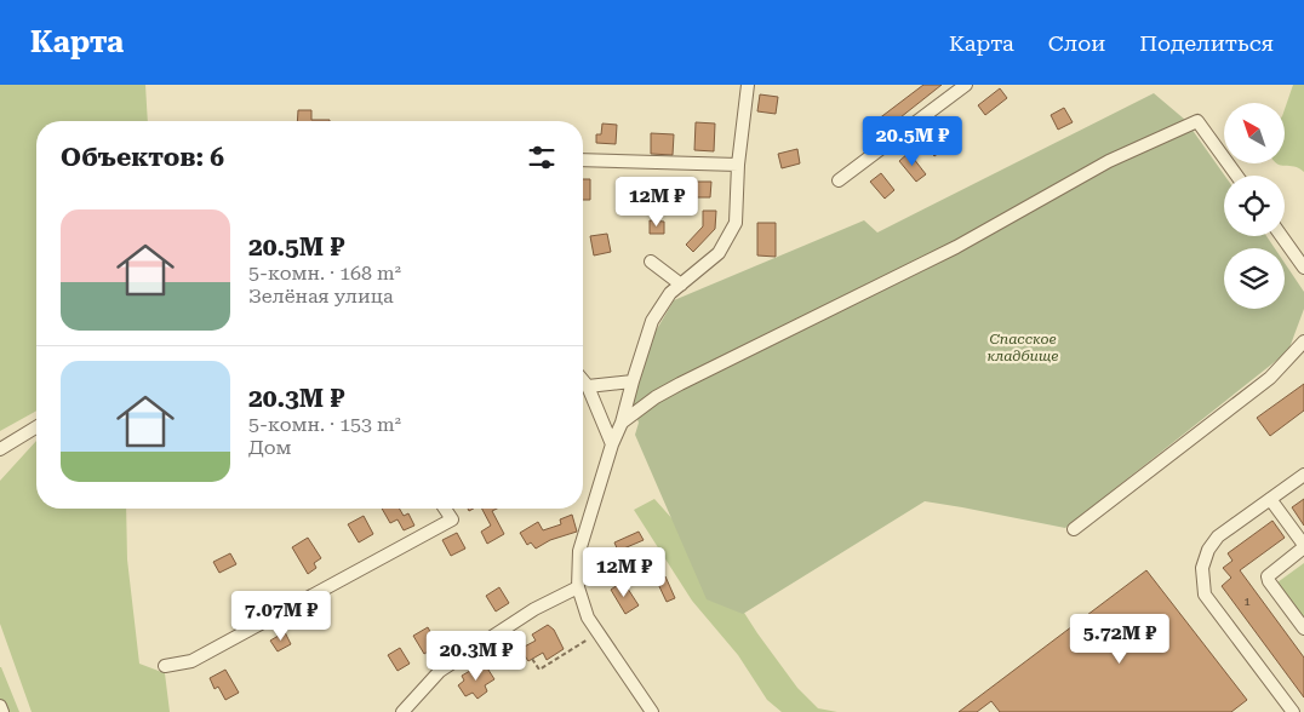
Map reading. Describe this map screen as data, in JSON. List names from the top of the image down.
{
  "parks": ["Спасское кладбище"],
  "house_numbers": ["1"],
  "north": "top left",
  "page": {
    "header": "Карта",
    "nav": ["Карта", "Слои", "Поделиться"],
    "price": [
      "20.5M ₽",
      "12M ₽",
      "12M ₽",
      "7.07M ₽",
      "5.72M ₽",
      "20.3M ₽"
    ],
    "heading": "Объектов: 6",
    "list": [
      {
        "name": "20.5M ₽",
        "note": "5-комн. · 168 m² · Зелёная улица"
      },
      {
        "name": "20.3M ₽",
        "note": "5-комн. · 153 m² · Дом"
      }
    ]
  }
}
